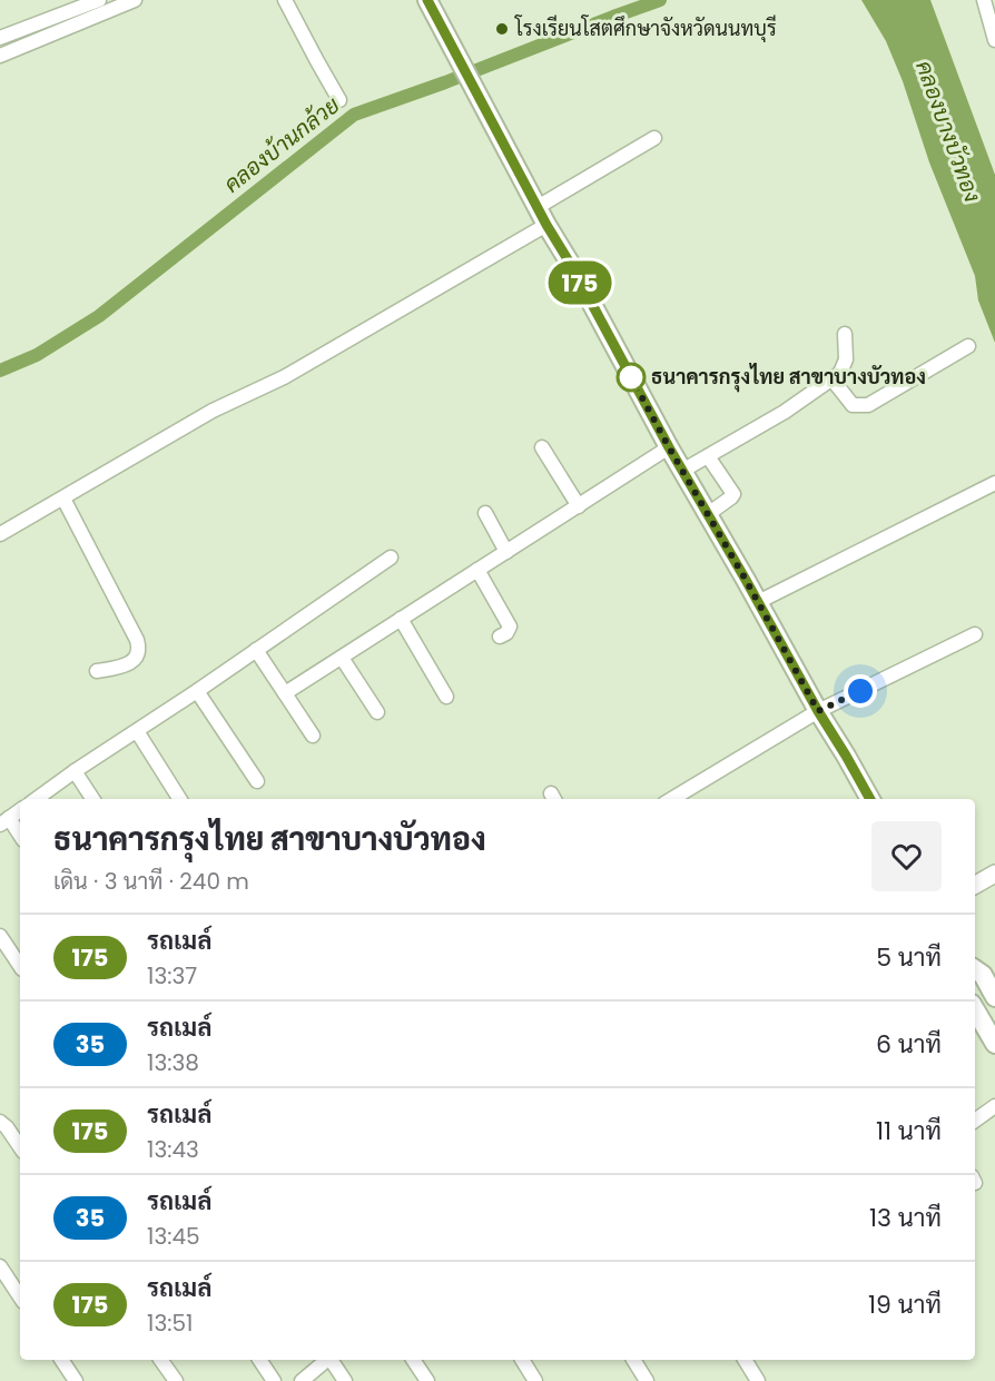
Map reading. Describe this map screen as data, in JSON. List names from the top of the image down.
{
  "water": ["คลองบางบัวทอง", "คลองบ้านกล้วย"],
  "places": ["โรงเรียนโสตศึกษาจังหวัดนนทบุรี", "ธนาคารกรุงไทย สาขาบางบัวทอง"],
  "lines": ["bus line 175"],
  "page": {
    "on_map": "175",
    "heading": ["ธนาคารกรุงไทย สาขาบางบัวทอง", "เดิน · 3 นาที · 240 m"],
    "list": [
      {
        "mark": "175",
        "name": "รถเมล์",
        "note": "13:37",
        "value": "5 นาที"
      },
      {
        "mark": "35",
        "name": "รถเมล์",
        "note": "13:38",
        "value": "6 นาที"
      },
      {
        "mark": "175",
        "name": "รถเมล์",
        "note": "13:43",
        "value": "11 นาที"
      },
      {
        "mark": "35",
        "name": "รถเมล์",
        "note": "13:45",
        "value": "13 นาที"
      },
      {
        "mark": "175",
        "name": "รถเมล์",
        "note": "13:51",
        "value": "19 นาที"
      }
    ]
  }
}
